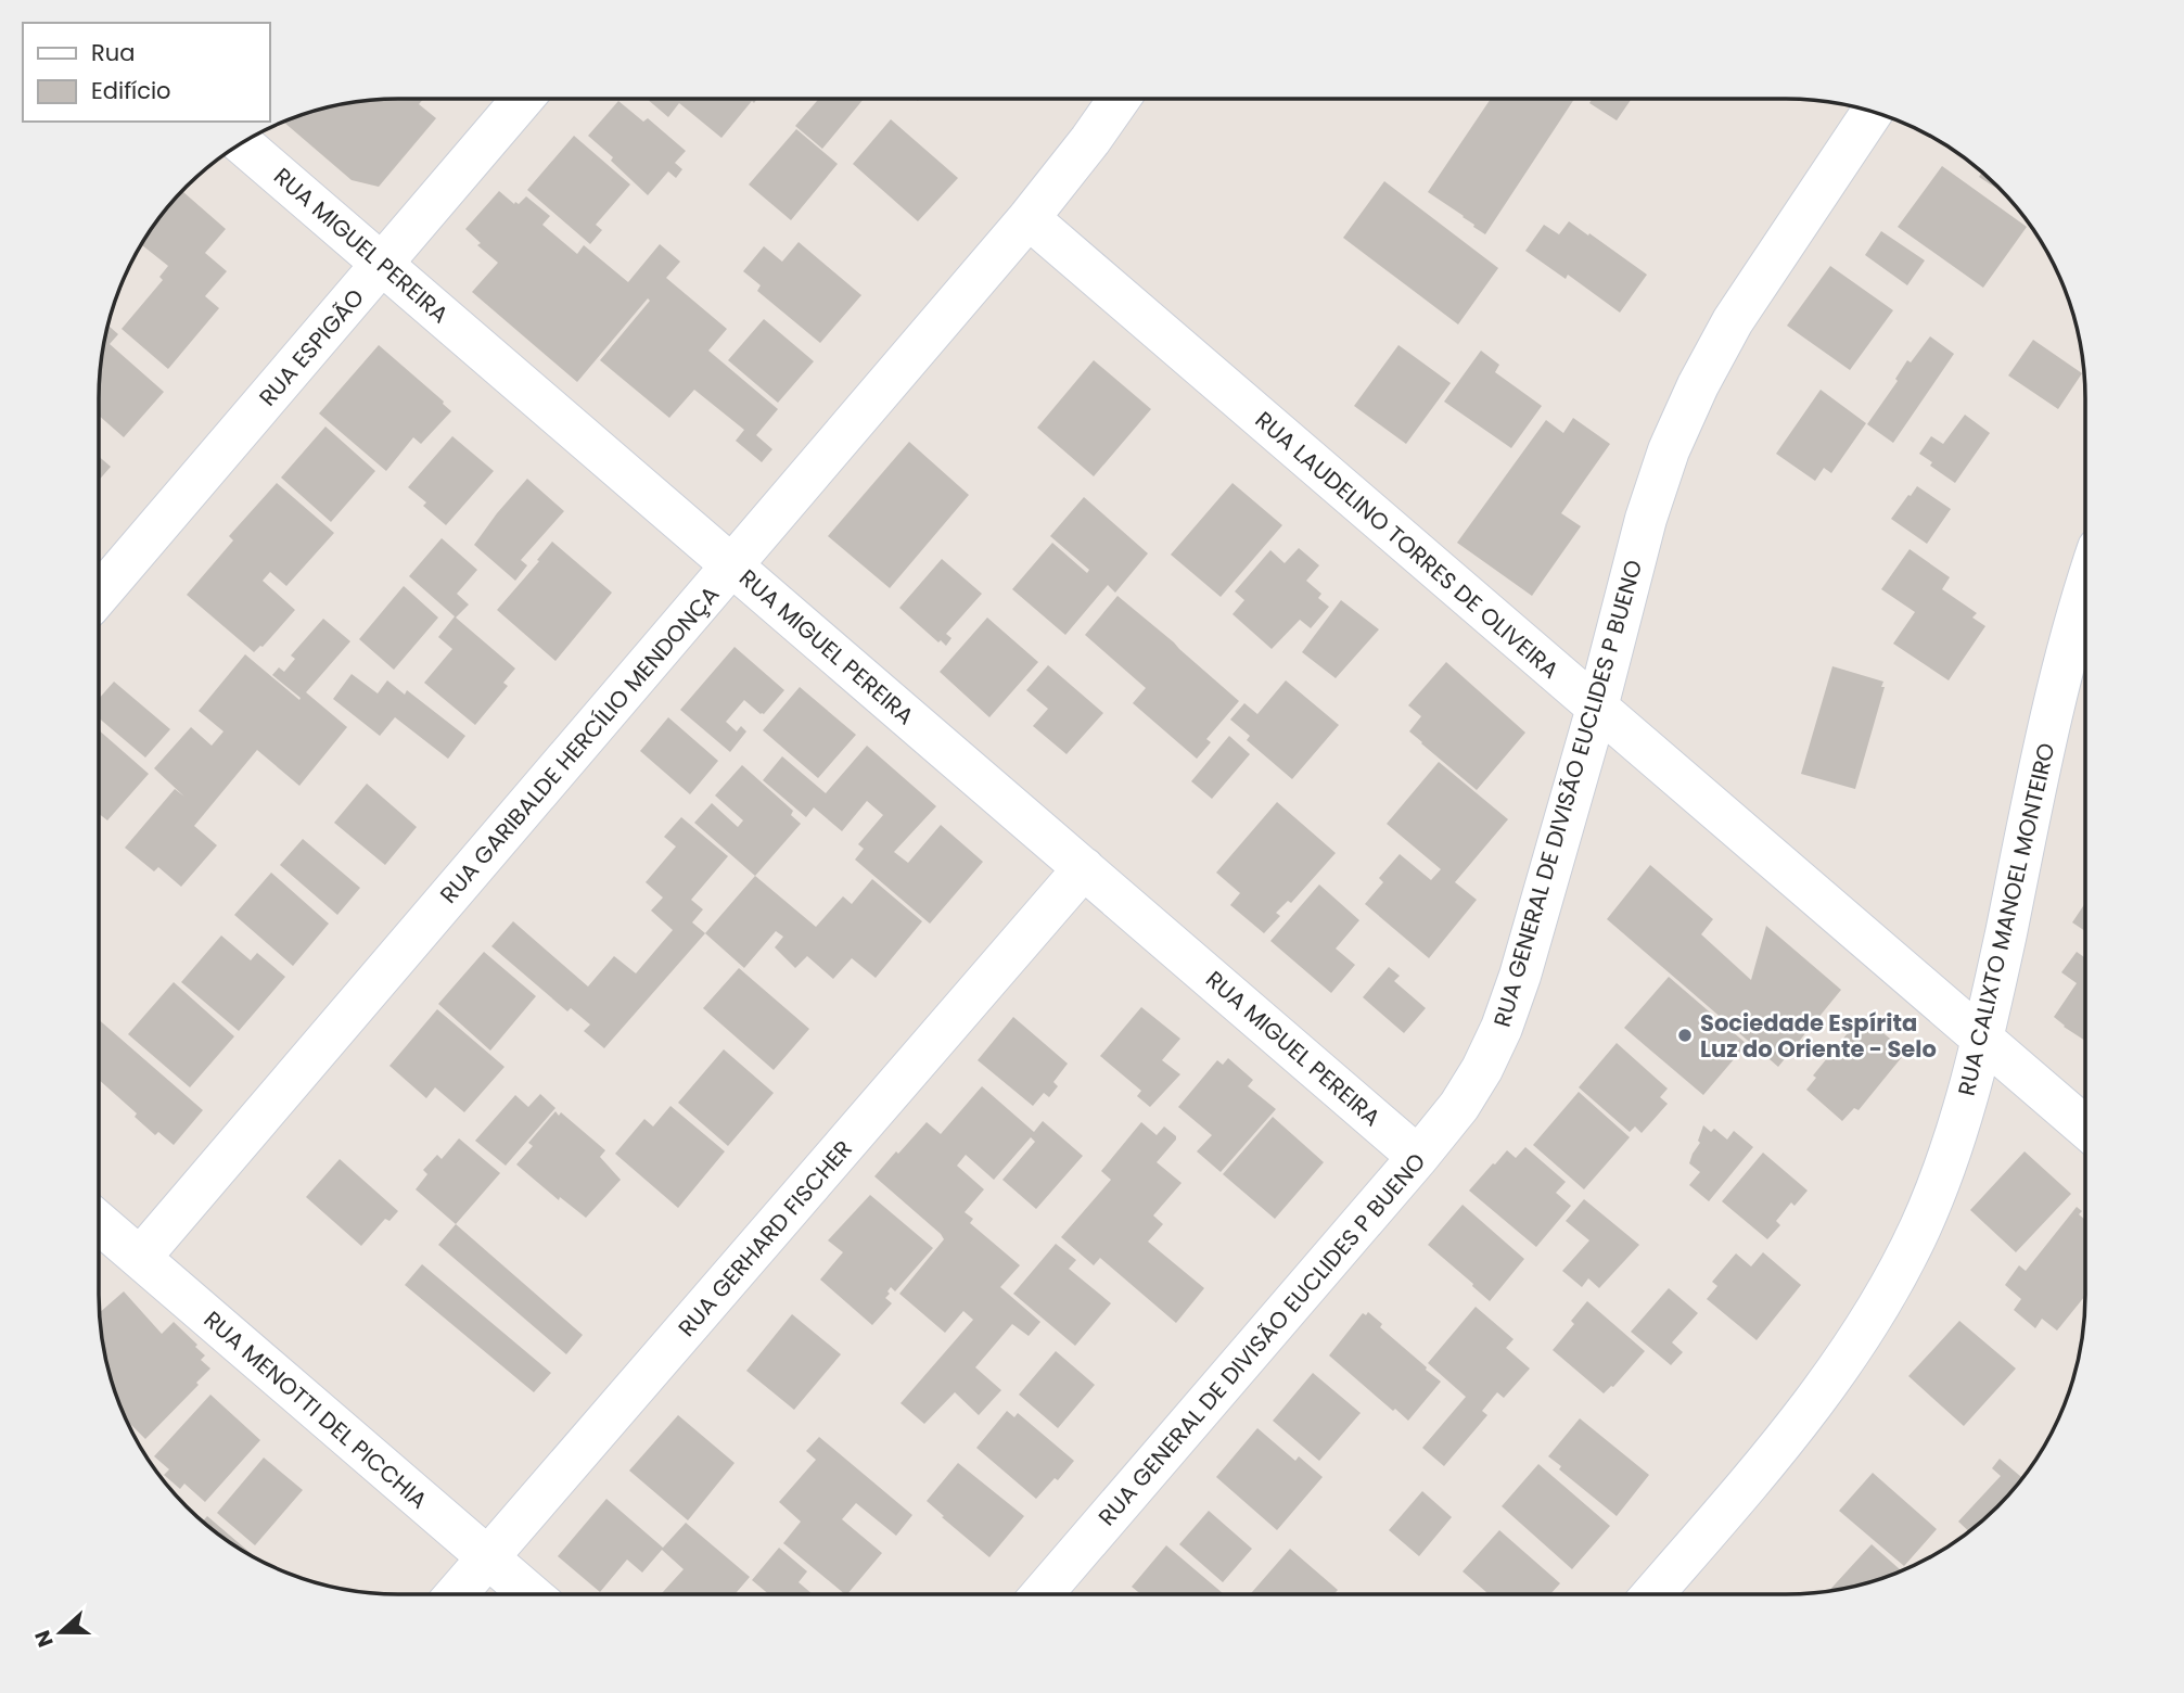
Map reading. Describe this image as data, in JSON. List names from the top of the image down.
{
  "streets": {
    "street": [
      "RUA MIGUEL PEREIRA",
      "RUA ESPIGÃO",
      "RUA LAUDELINO TORRES DE OLIVEIRA",
      "RUA GARIBALDE HERCÍLIO MENDONÇA",
      "RUA GENERAL DE DIVISÃO EUCLIDES P BUENO",
      "RUA CALIXTO MANOEL MONTEIRO",
      "RUA GERHARD FISCHER",
      "RUA MENOTTI DEL PICCHIA"
    ]
  },
  "crossings": [
    ["RUA MIGUEL PEREIRA", "RUA ESPIGÃO"],
    ["RUA MIGUEL PEREIRA", "RUA GARIBALDE HERCÍLIO MENDONÇA"],
    ["RUA MIGUEL PEREIRA", "RUA GENERAL DE DIVISÃO EUCLIDES P BUENO"],
    ["RUA MIGUEL PEREIRA", "RUA GERHARD FISCHER"],
    ["RUA LAUDELINO TORRES DE OLIVEIRA", "RUA GARIBALDE HERCÍLIO MENDONÇA"],
    ["RUA LAUDELINO TORRES DE OLIVEIRA", "RUA GENERAL DE DIVISÃO EUCLIDES P BUENO"],
    ["RUA LAUDELINO TORRES DE OLIVEIRA", "RUA CALIXTO MANOEL MONTEIRO"],
    ["RUA GARIBALDE HERCÍLIO MENDONÇA", "RUA MENOTTI DEL PICCHIA"],
    ["RUA GERHARD FISCHER", "RUA MENOTTI DEL PICCHIA"]
  ],
  "places": ["Sociedade Espírita Luz do Oriente - Selo"],
  "legend": ["Rua", "Edifício"],
  "north": "left"
}
